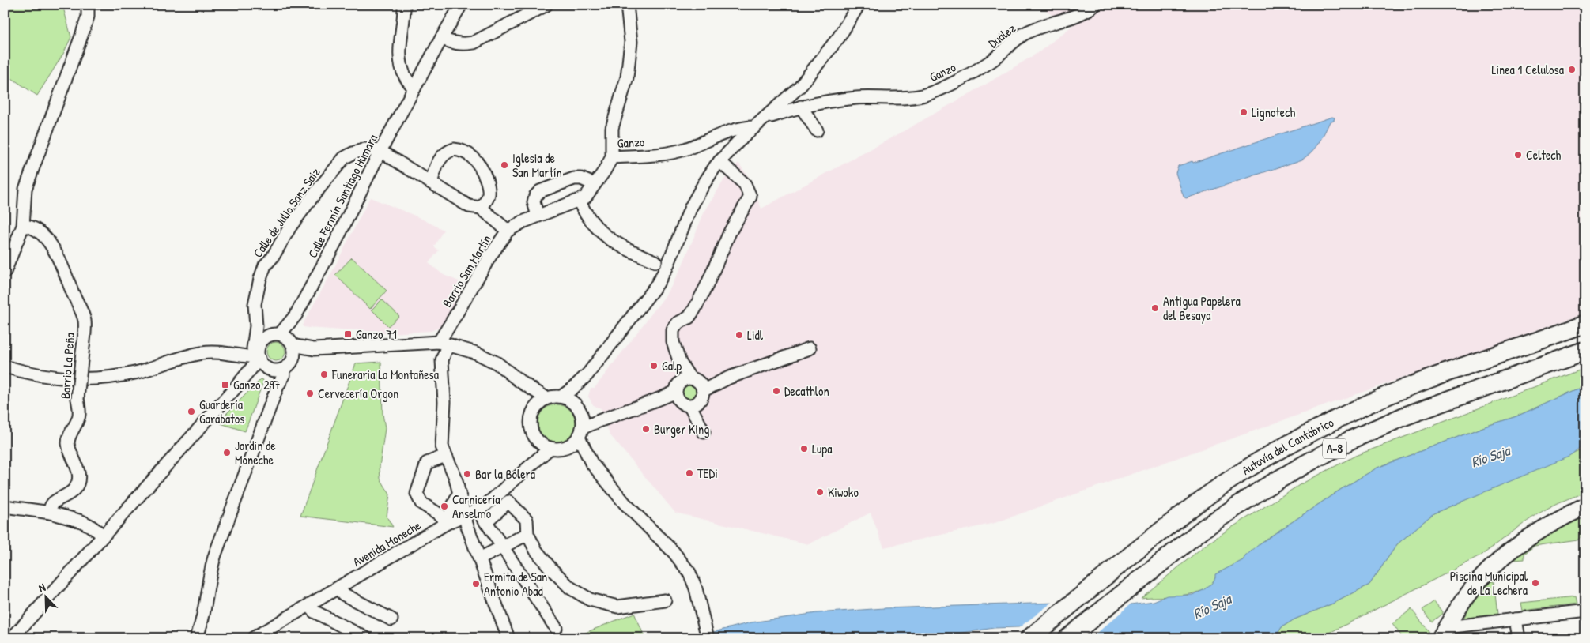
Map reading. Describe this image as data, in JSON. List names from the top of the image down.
{
  "streets": {
    "highway": ["Autovía del Cantábrico", "A-8"],
    "street": [
      "Duález",
      "Ganzo",
      "Calle Fermín Santiago Humara",
      "Calle de Julio Sanz Saiz",
      "Barrio San Martín",
      "Barrio La Peña",
      "Avenida Moneche"
    ]
  },
  "crossings": [
    ["Duález", "Ganzo"],
    ["Ganzo", "Barrio San Martín"],
    ["Ganzo", "Avenida Moneche"],
    ["Calle Fermín Santiago Humara", "Calle de Julio Sanz Saiz"],
    ["Calle Fermín Santiago Humara", "Barrio San Martín"],
    ["Calle de Julio Sanz Saiz", "Barrio San Martín"]
  ],
  "water": ["Río Saja"],
  "places": {
    "other": [
      "Línea 1 Celulosa",
      "Lignotech",
      "Celtech",
      "Iglesia de San Martín",
      "Antigua Papelera del Besaya",
      "Lidl",
      "Galp",
      "Funeraria La Montañesa",
      "Decathlon",
      "Cervecería Orgon",
      "Guardería Garabatos",
      "Burger King",
      "Lupa",
      "Jardín de Moneche",
      "TEDi",
      "Bar la Bolera",
      "Kiwoko",
      "Carnicería Anselmo",
      "Piscina Municipal de La Lechera",
      "Ermita de San Antonio Abad"
    ],
    "transit": ["Ganzo 71", "Ganzo 297"]
  },
  "north": "top left"
}
